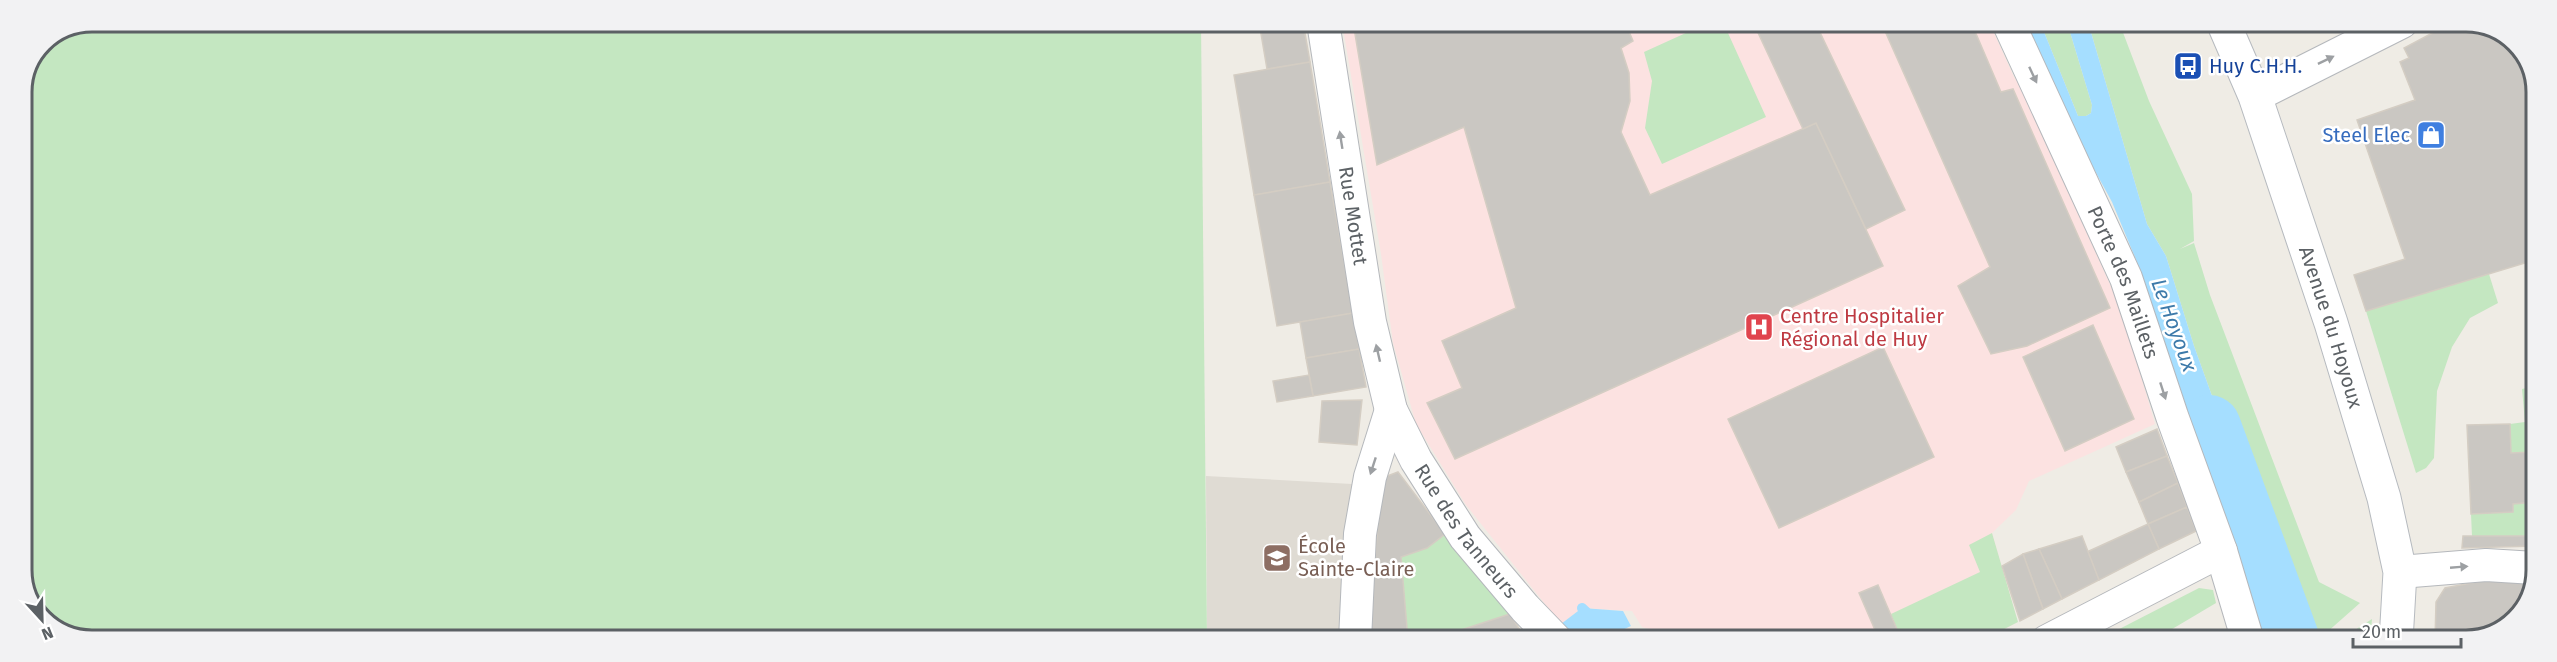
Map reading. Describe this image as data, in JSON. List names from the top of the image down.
{
  "streets": {
    "main road": ["Avenue du Hoyoux"],
    "street": ["Rue Mottet", "Porte des Maillets", "Rue des Tanneurs"]
  },
  "crossings": [
    ["Rue Mottet", "Rue des Tanneurs"]
  ],
  "one_way": ["Rue Mottet", "Porte des Maillets"],
  "water": ["Le Hoyoux"],
  "places": {
    "bus stop": ["Huy C.H.H."],
    "shop": ["Steel Elec"],
    "hospital": ["Centre Hospitalier Régional de Huy"],
    "school or university": ["École Sainte-Claire"]
  },
  "scale_bar": "20 m",
  "north": "bottom"
}
